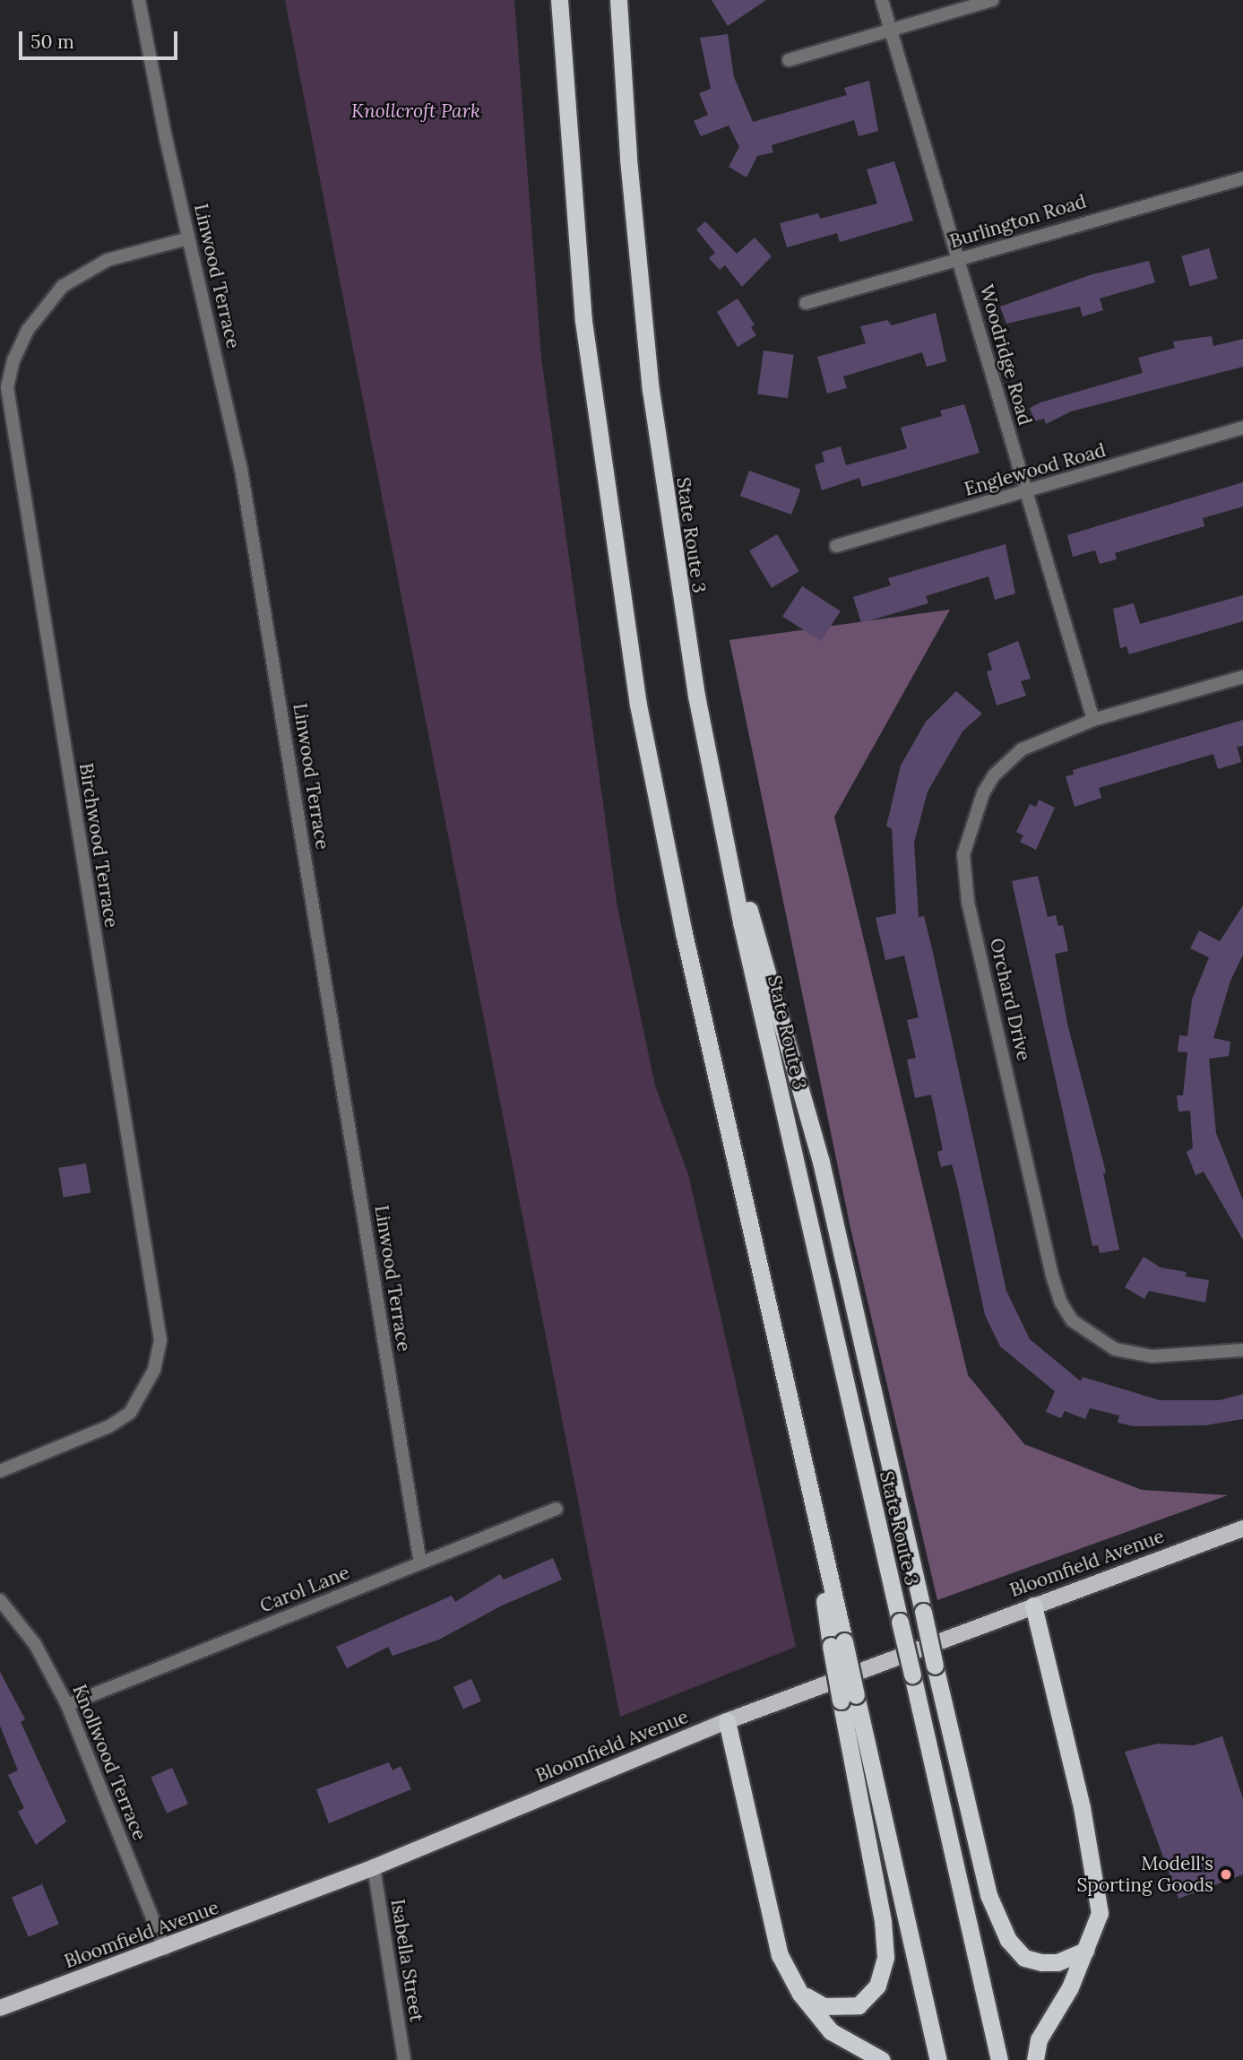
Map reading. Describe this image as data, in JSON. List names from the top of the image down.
{
  "streets": {
    "highway": ["State Route 3"],
    "main road": ["Bloomfield Avenue"],
    "street": [
      "Burlington Road",
      "Linwood Terrace",
      "Woodridge Road",
      "Englewood Road",
      "Birchwood Terrace",
      "Orchard Drive",
      "Carol Lane",
      "Knollwood Terrace",
      "Isabella Street"
    ]
  },
  "crossings": [
    ["Burlington Road", "Woodridge Road"],
    ["Linwood Terrace", "Birchwood Terrace"],
    ["Linwood Terrace", "Carol Lane"],
    ["Woodridge Road", "Englewood Road"],
    ["Woodridge Road", "Orchard Drive"],
    ["Bloomfield Avenue", "Knollwood Terrace"],
    ["Bloomfield Avenue", "Isabella Street"],
    ["Carol Lane", "Knollwood Terrace"]
  ],
  "parks": ["Knollcroft Park"],
  "places": ["Modell's Sporting Goods"],
  "scale_bar": "50 m"
}
